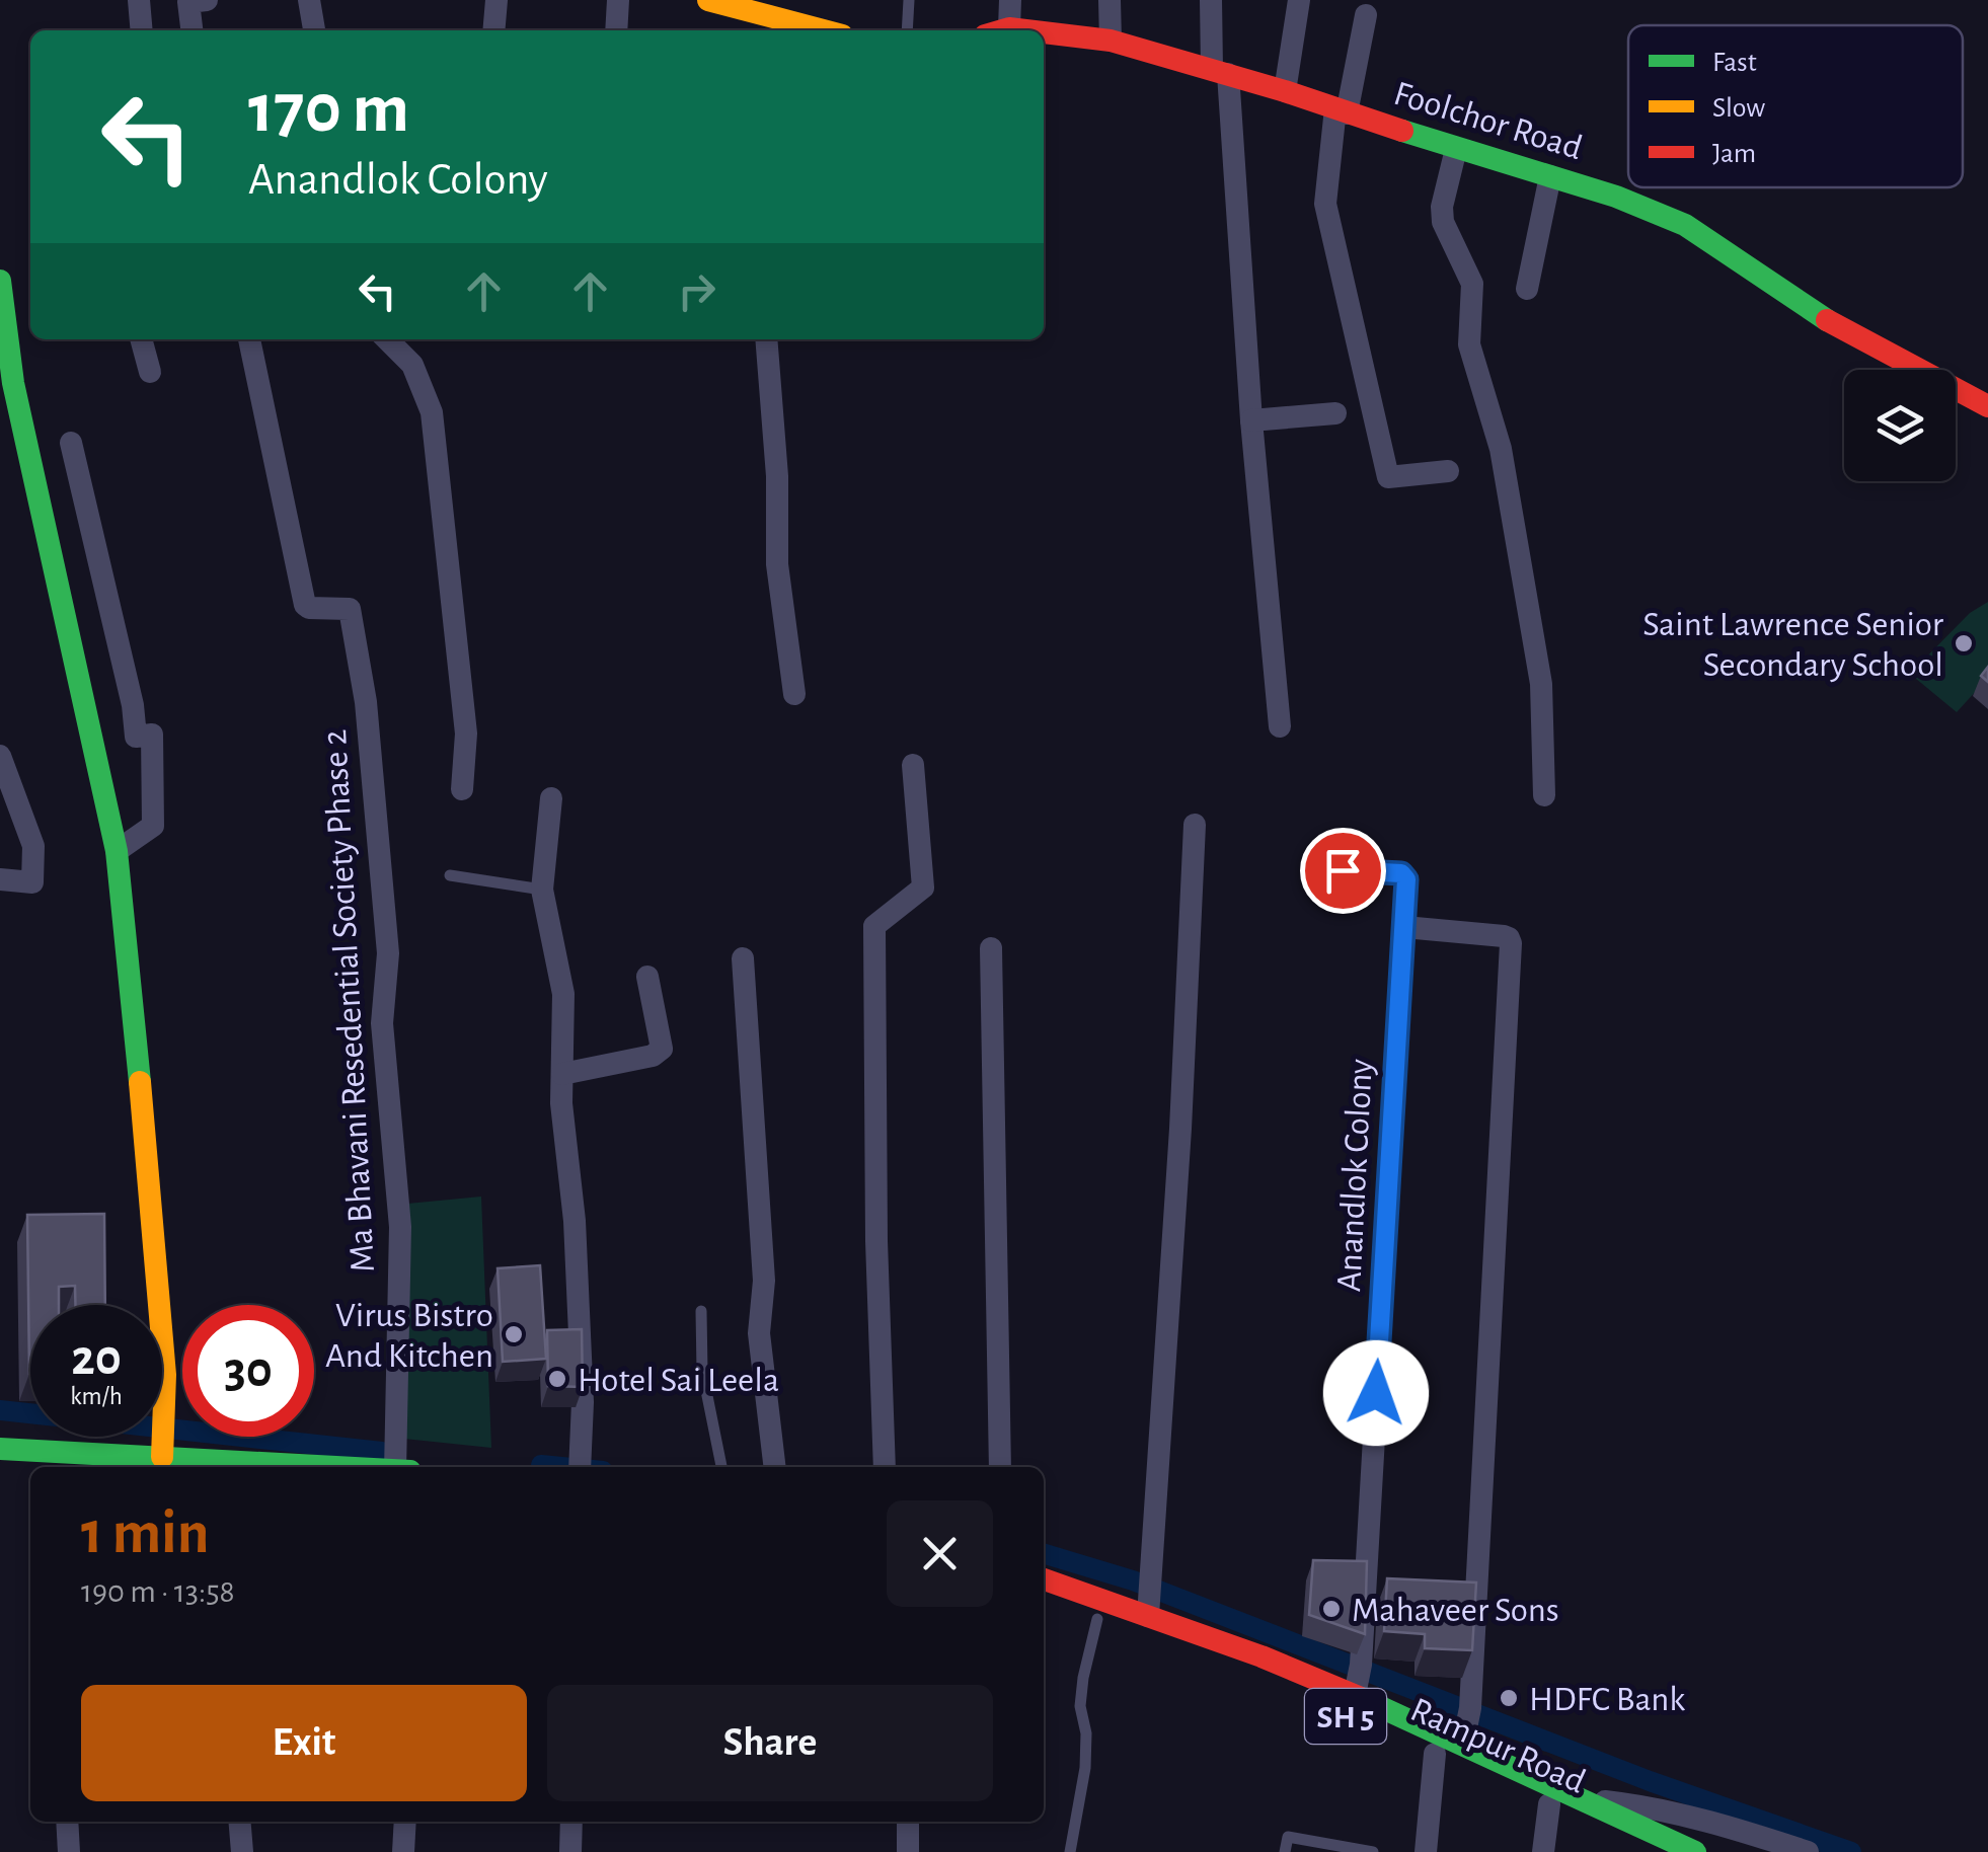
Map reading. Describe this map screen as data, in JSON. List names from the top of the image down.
{
  "streets": {
    "street": [
      "Foolchor Road",
      "Ma Bhavani Resedential Society Phase 2",
      "Anandlok Colony",
      "SH 5",
      "Rampur Road"
    ]
  },
  "places": [
    "Saint Lawrence Senior Secondary School",
    "Virus Bistro And Kitchen",
    "Hotel Sai Leela",
    "Mahaveer Sons",
    "HDFC Bank"
  ],
  "legend": ["Fast", "Slow", "Jam"],
  "page": {
    "turn": ["170 m", "Anandlok Colony"],
    "speed": "20 km/h",
    "limit": "30",
    "heading": ["1 min", "190 m · 13:58"],
    "buttons": ["Exit", "Share"]
  }
}
